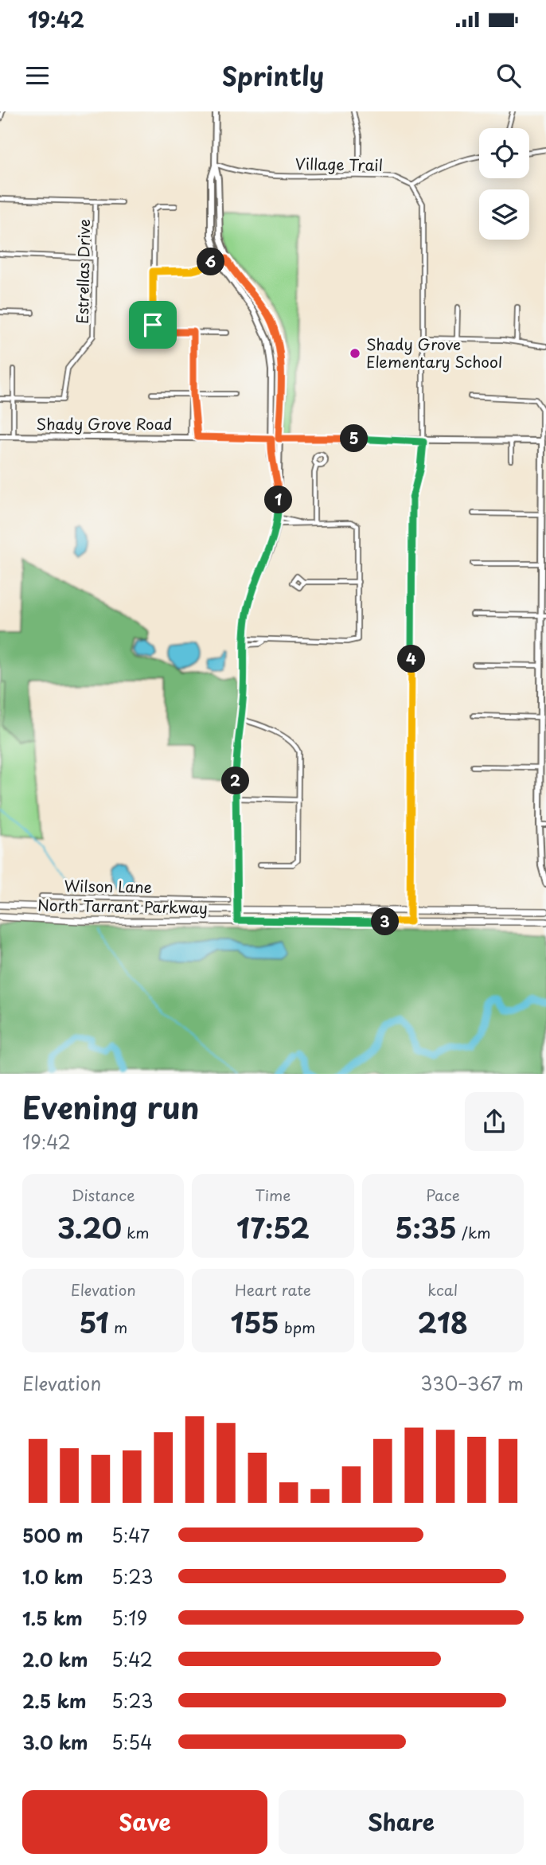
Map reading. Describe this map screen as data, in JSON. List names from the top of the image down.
{
  "streets": {
    "main road": ["Shady Grove Road", "North Tarrant Parkway"],
    "street": ["Village Trail", "Estrellas Drive", "Wilson Lane"]
  },
  "crossings": [
    ["Wilson Lane", "North Tarrant Parkway"]
  ],
  "places": ["Shady Grove Elementary School"],
  "page": {
    "status": "19:42",
    "header": "Sprintly",
    "pins": [
      "6",
      "5",
      "1",
      "4",
      "2",
      "3"
    ],
    "heading": ["Evening run", "19:42"],
    "stats": [
      ["Distance", "3.20 km"],
      ["Time", "17:52"],
      ["Pace", "5:35 /km"],
      ["Elevation", "51 m"],
      ["Heart rate", "155 bpm"],
      ["kcal", "218"]
    ],
    "chart": ["Elevation", "330–367 m"],
    "list": [
      {
        "name": "500 m",
        "note": "5:47"
      },
      {
        "name": "1.0 km",
        "note": "5:23"
      },
      {
        "name": "1.5 km",
        "note": "5:19"
      },
      {
        "name": "2.0 km",
        "note": "5:42"
      },
      {
        "name": "2.5 km",
        "note": "5:23"
      },
      {
        "name": "3.0 km",
        "note": "5:54"
      }
    ],
    "buttons": ["Save", "Share"]
  }
}
